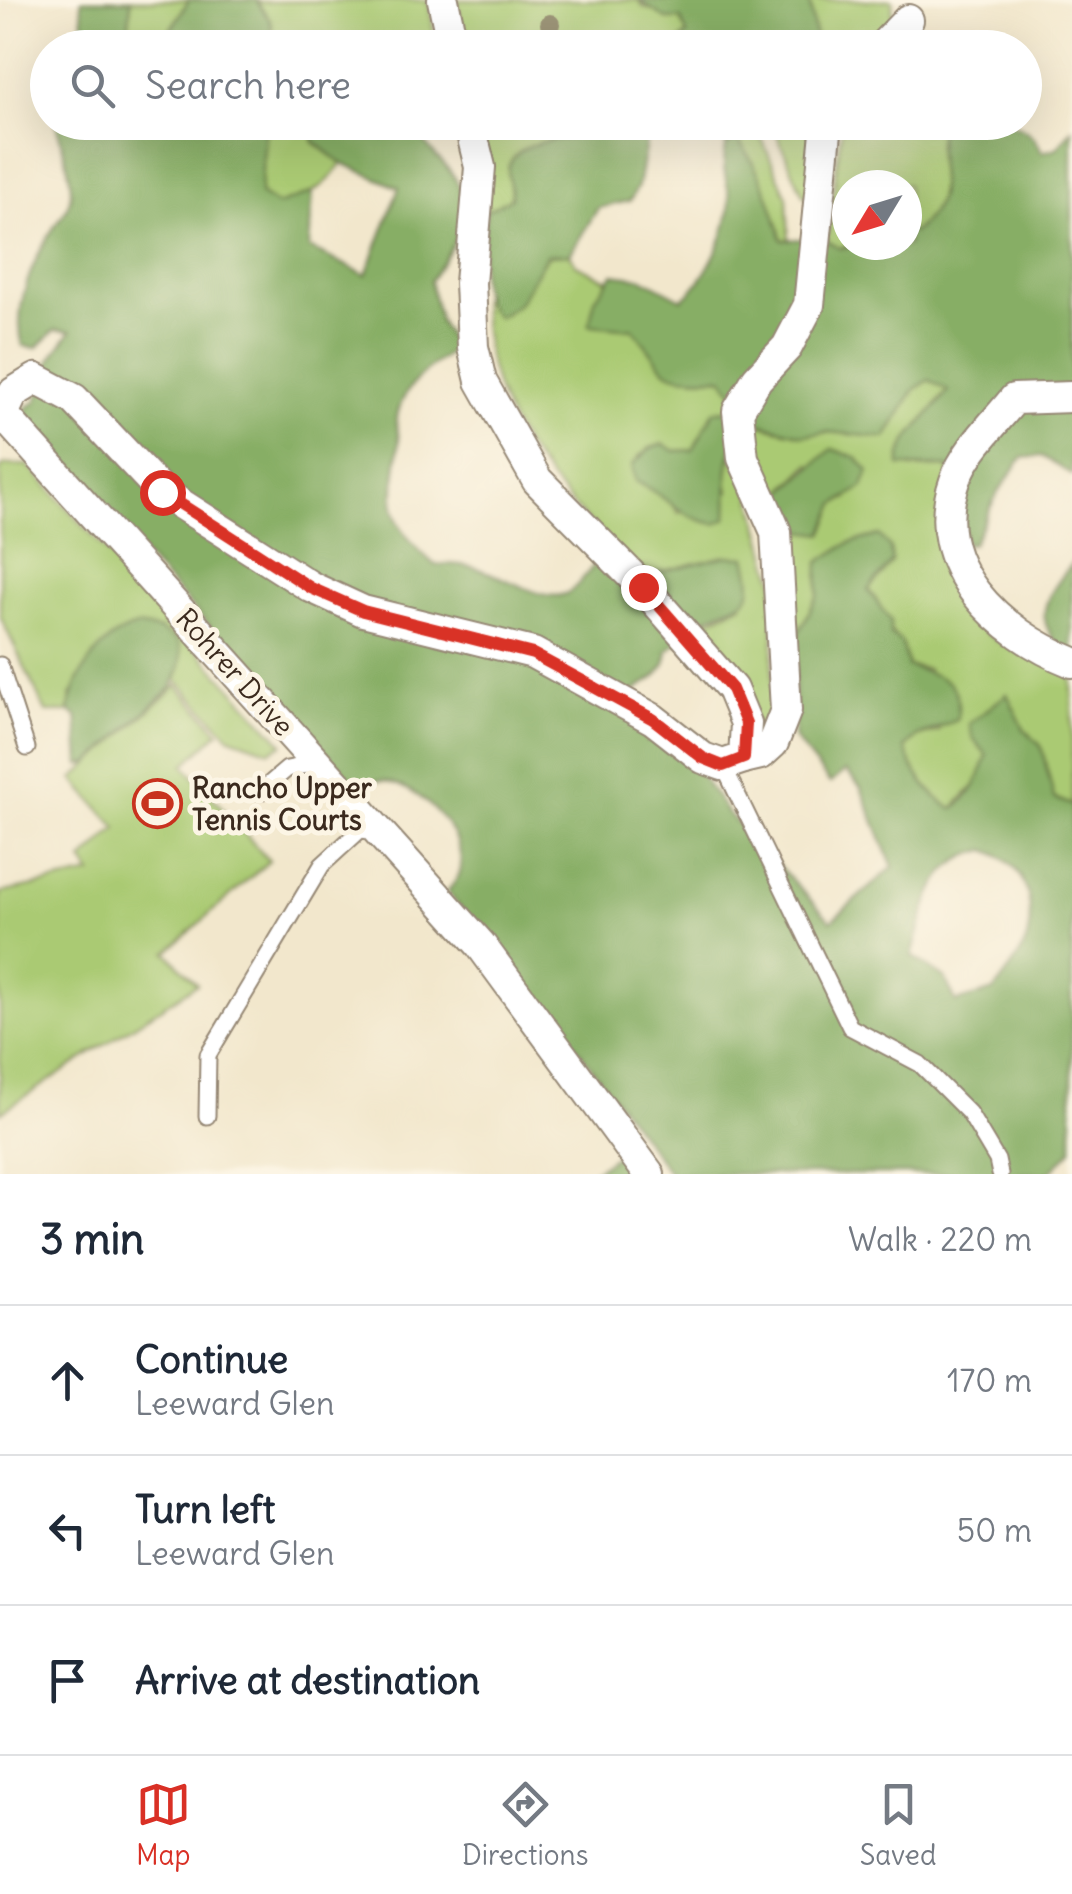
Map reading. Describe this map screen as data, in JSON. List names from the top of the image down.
{
  "streets": {
    "street": ["Rohrer Drive"]
  },
  "places": {
    "sports": ["Rancho Upper Tennis Courts"]
  },
  "north": "bottom left",
  "page": {
    "search": "Search here",
    "heading": ["3 min", "Walk · 220 m"],
    "list": [
      ["Continue", "Leeward Glen", "170 m"],
      ["Turn left", "Leeward Glen", "50 m"],
      "Arrive at destination"
    ],
    "nav": ["Map", "Directions", "Saved"]
  }
}
